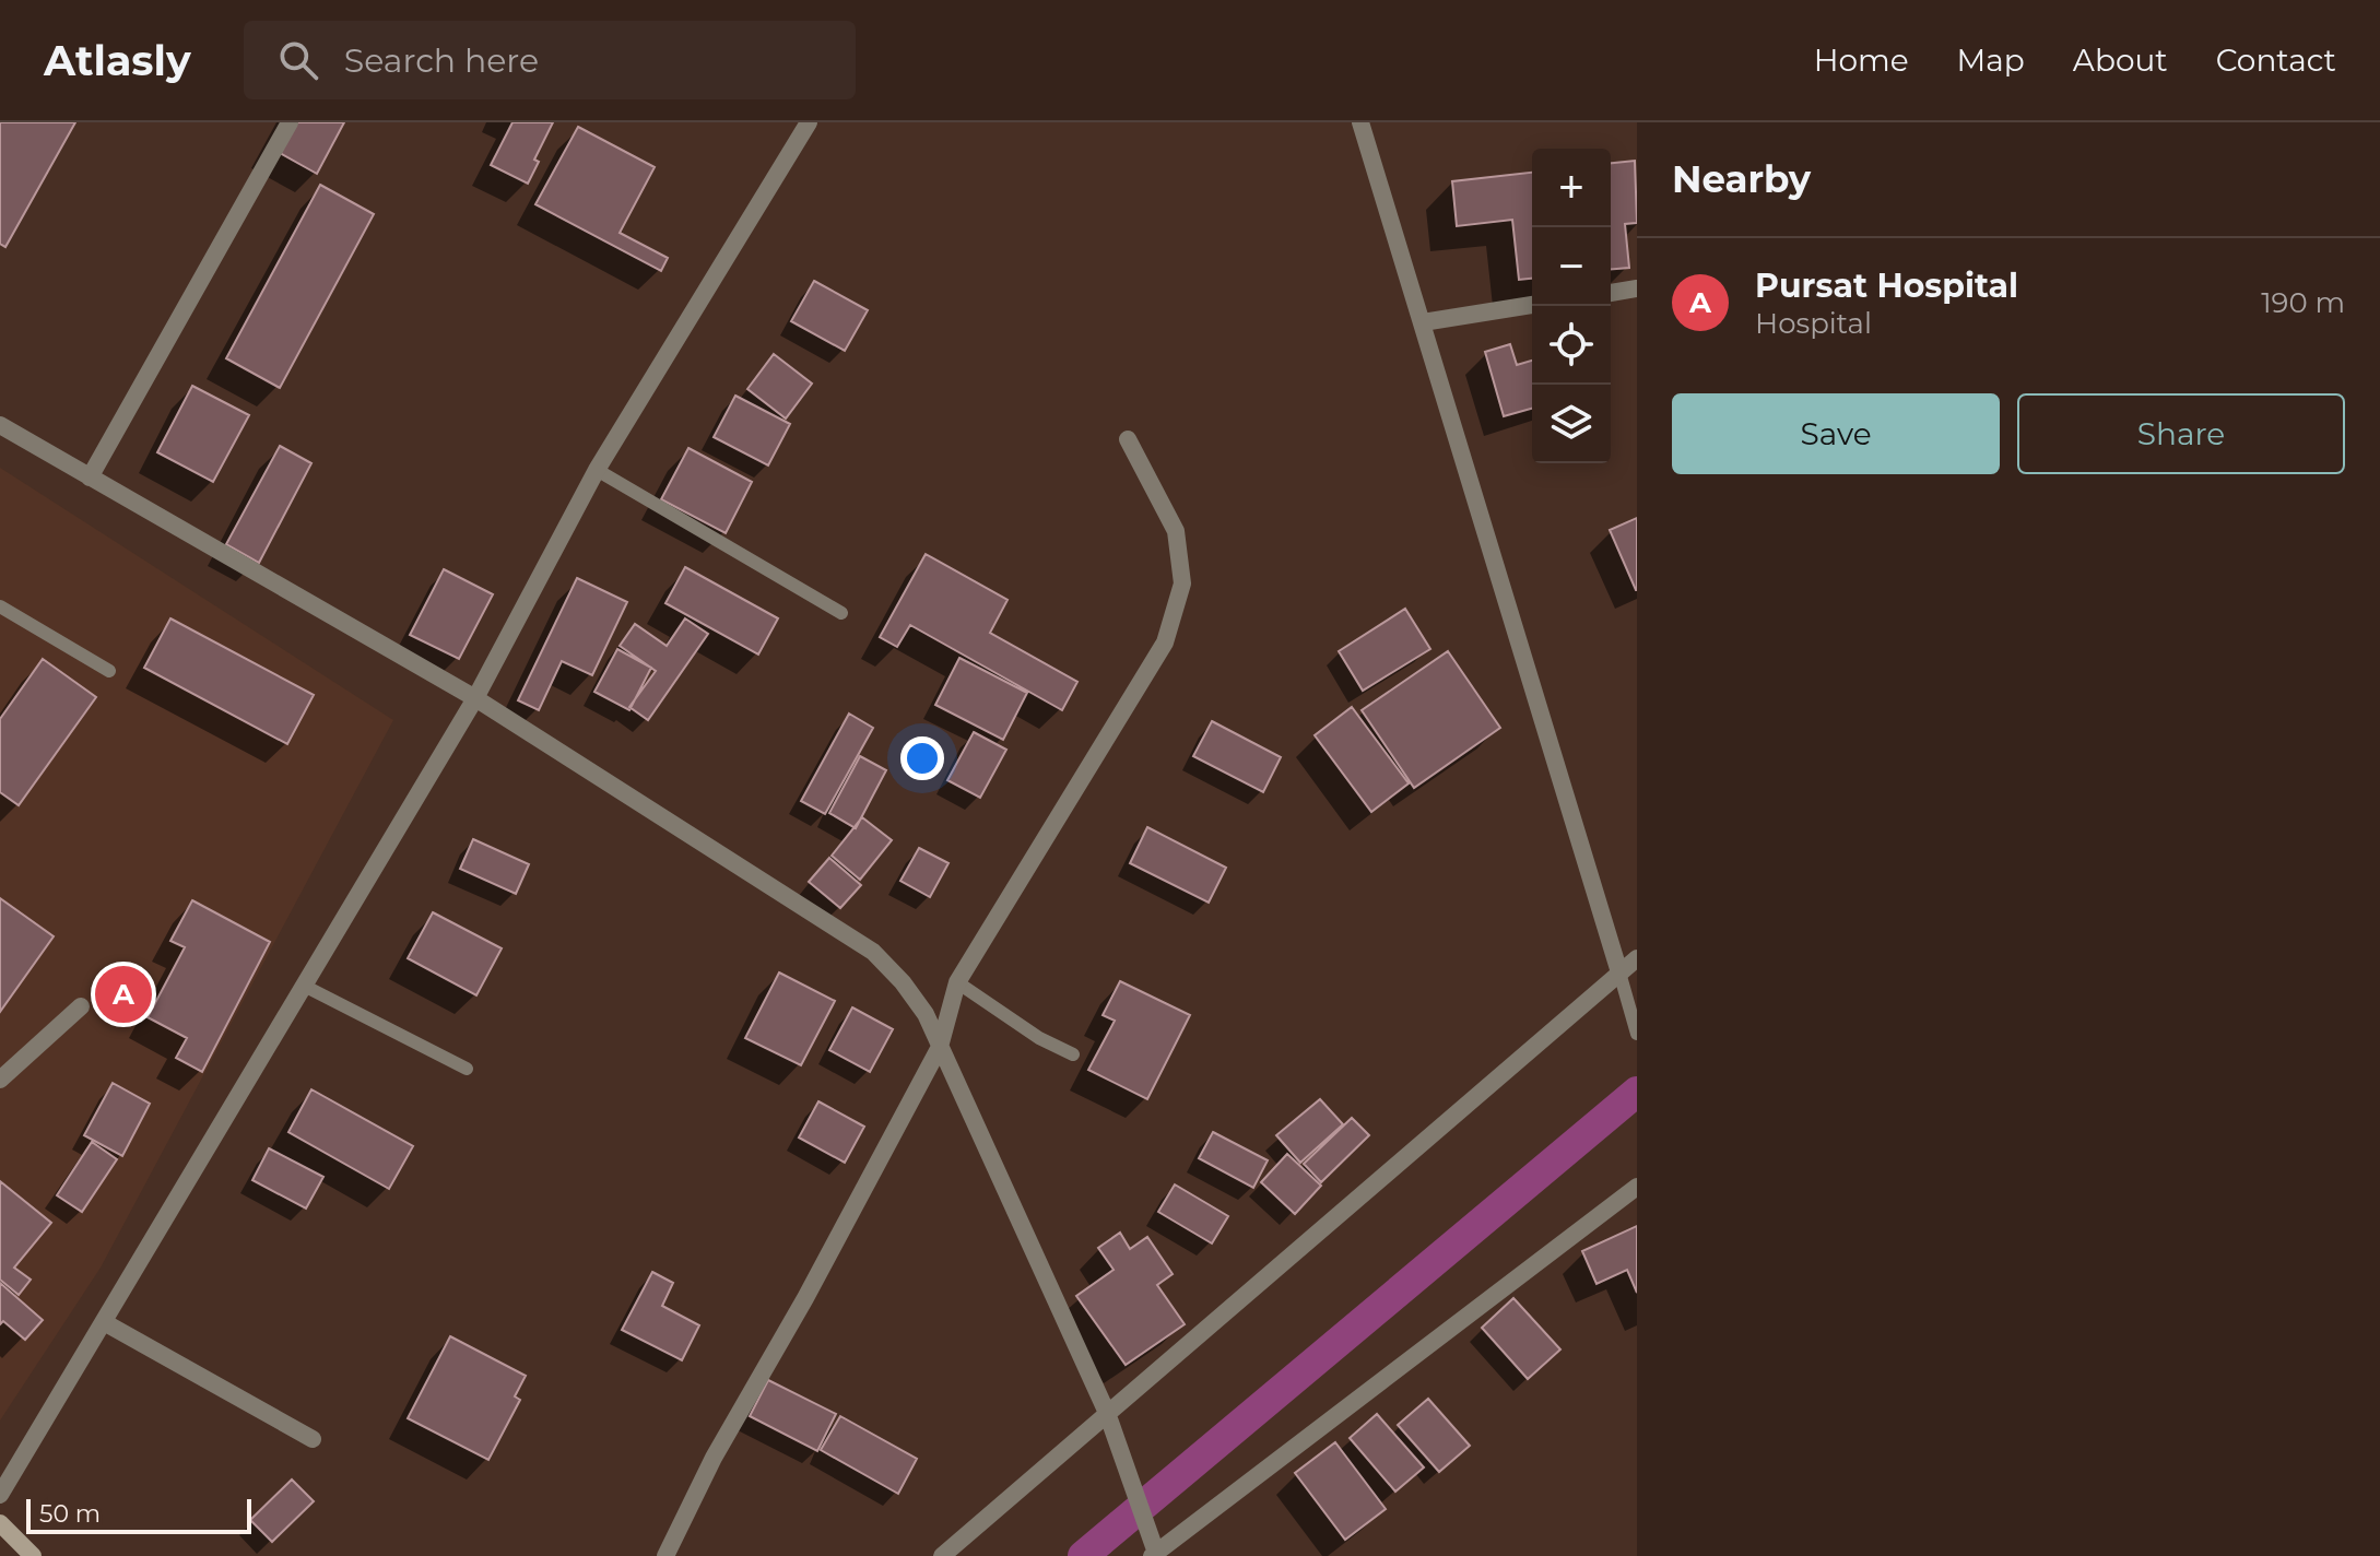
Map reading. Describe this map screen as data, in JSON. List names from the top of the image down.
{
  "scale_bar": "50 m",
  "page": {
    "header": "Atlasly",
    "search": "Search here",
    "nav": [
      "Home",
      "Map",
      "About",
      "Contact"
    ],
    "heading": "Nearby",
    "map_buttons": ["+", "−"],
    "list": [
      {
        "mark": "A",
        "name": "Pursat Hospital",
        "note": "Hospital",
        "value": "190 m"
      }
    ],
    "buttons": ["Save", "Share"],
    "pins": "A",
    "scale": "50 m"
  }
}
